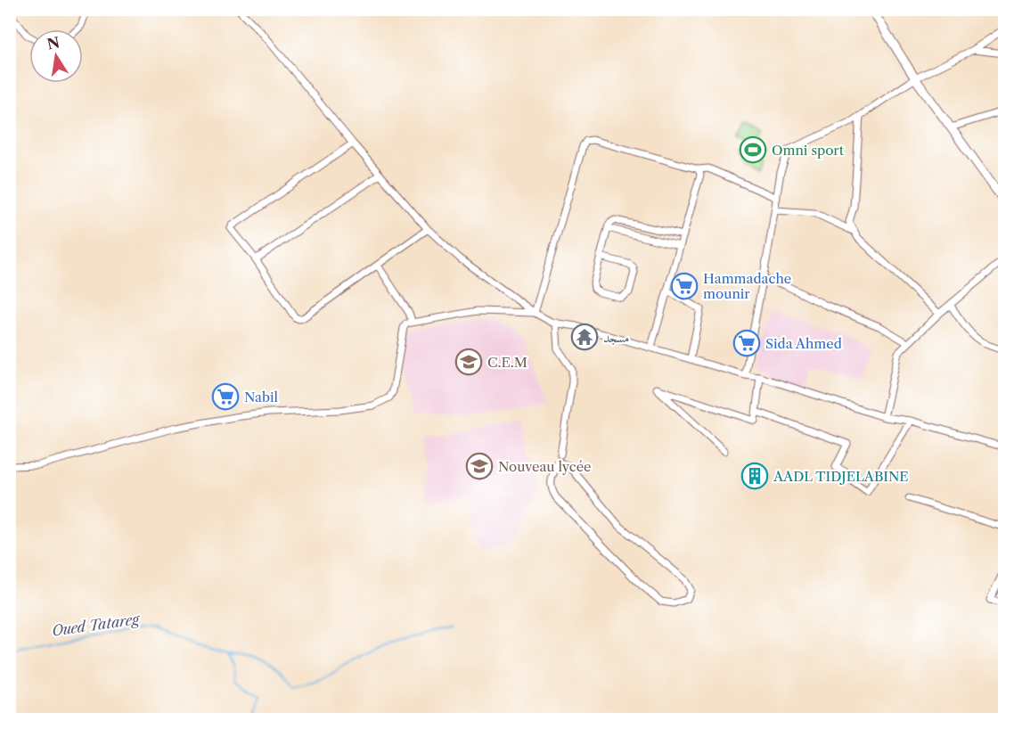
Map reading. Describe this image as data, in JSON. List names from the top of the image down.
{
  "water": ["Oued Tatareg"],
  "places": {
    "sports": ["Omni sport"],
    "supermarket": ["Hammadache mounir", "Sida Ahmed", "Nabil"],
    "temple": ["مسجد"],
    "school or university": ["C.E.M", "Nouveau lycée"],
    "building": ["AADL TIDJELABINE"]
  },
  "north": "top"
}
